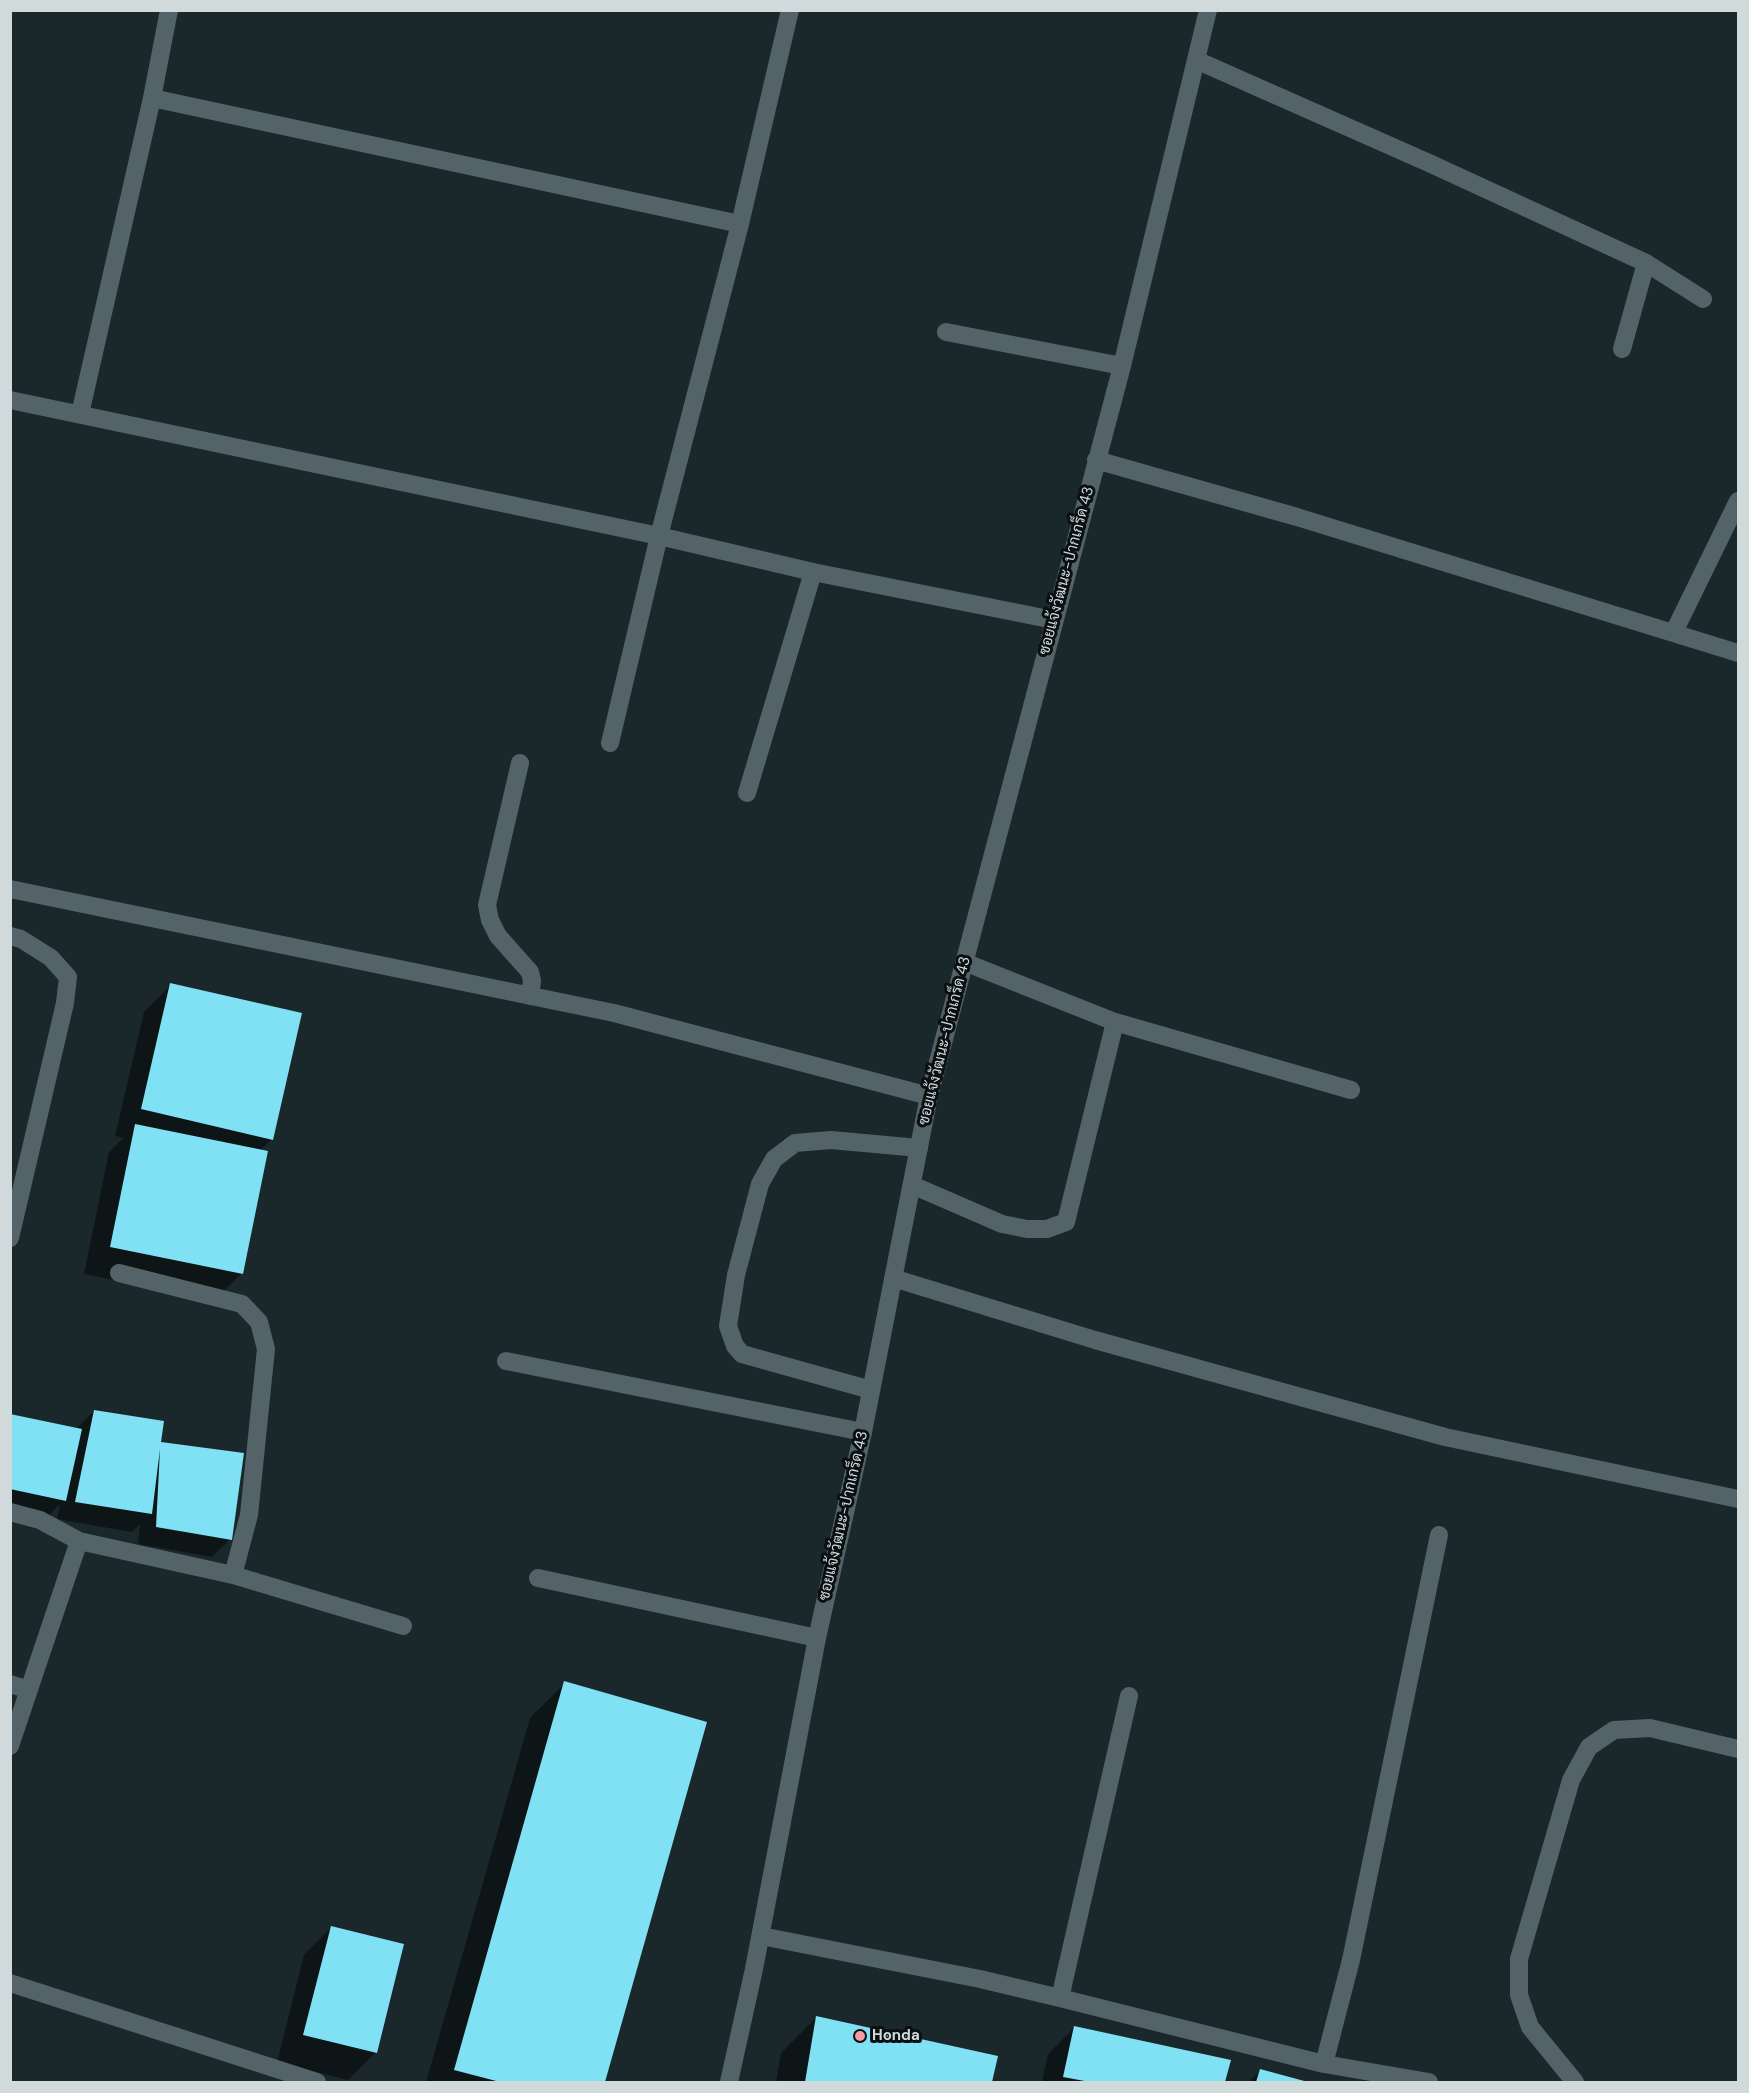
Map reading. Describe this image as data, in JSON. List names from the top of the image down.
{
  "streets": {
    "street": ["ซอยแจ้งวัฒนะ-ปากเกร็ด 43"]
  },
  "places": ["Honda"]
}
